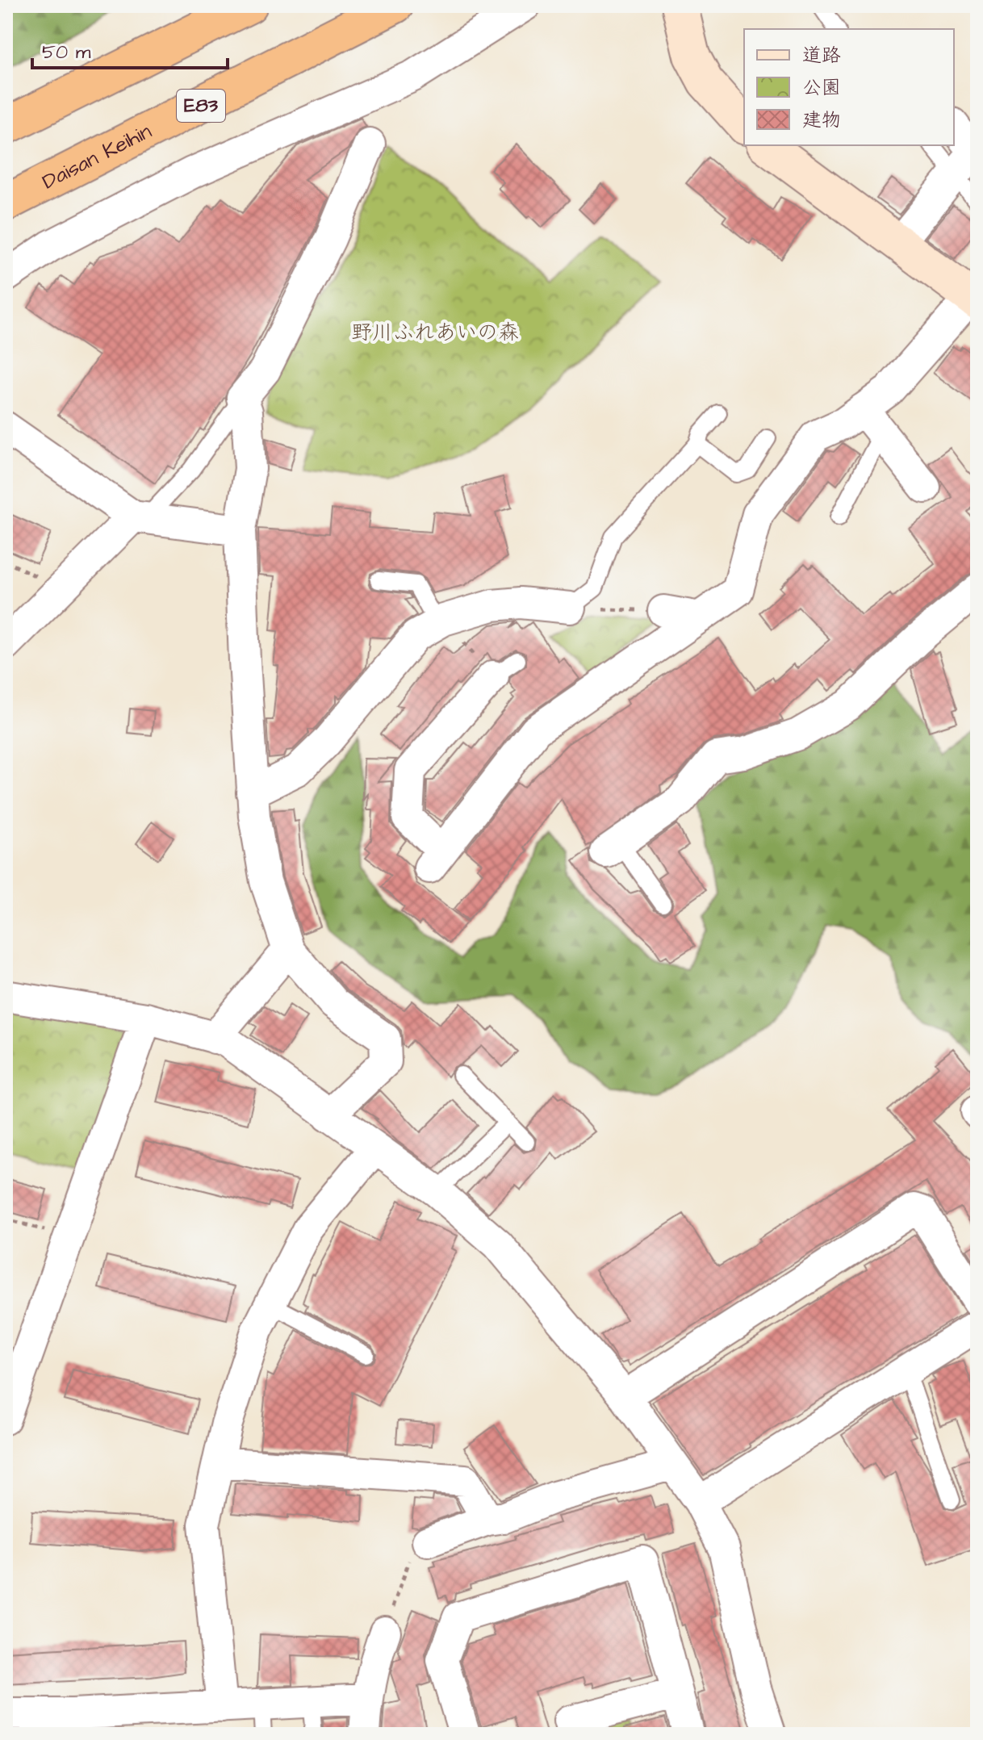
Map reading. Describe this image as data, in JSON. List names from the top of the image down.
{
  "streets": {
    "highway": ["E83", "Daisan Keihin"]
  },
  "parks": ["野川ふれあいの森"],
  "legend": ["道路", "公園", "建物"],
  "scale_bar": "50 m"
}
